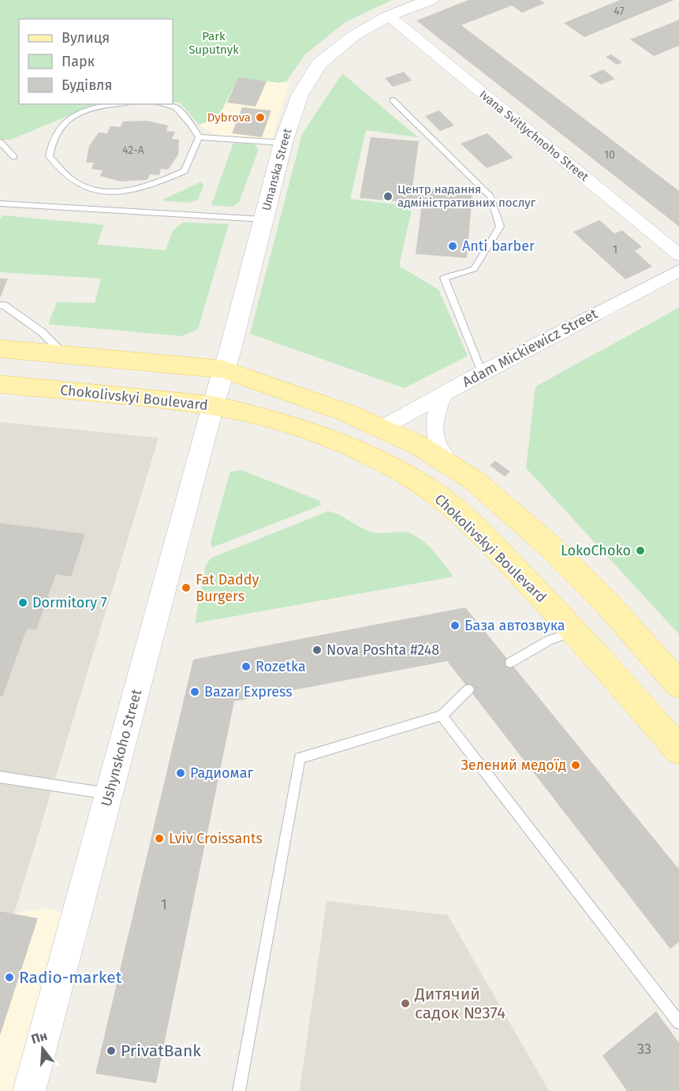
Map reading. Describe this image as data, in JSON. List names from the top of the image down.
{
  "streets": {
    "main road": ["Chokolivskyi Boulevard"],
    "street": [
      "Ivana Svitlychnoho Street",
      "Umanska Street",
      "Adam Mickiewicz Street",
      "Ushynskoho Street"
    ]
  },
  "crossings": [
    ["Ivana Svitlychnoho Street", "Umanska Street"],
    ["Umanska Street", "Chokolivskyi Boulevard"],
    ["Umanska Street", "Ushynskoho Street"],
    ["Chokolivskyi Boulevard", "Ushynskoho Street"]
  ],
  "parks": ["Park Suputnyk"],
  "places": [
    "Dybrova",
    "Центр надання адміністративних послуг",
    "Anti barber",
    "LokoChoko",
    "Fat Daddy Burgers",
    "Dormitory 7",
    "База автозвука",
    "Nova Poshta #248",
    "Rozetka",
    "Bazar Express",
    "Зелений медоїд",
    "Радиомаг",
    "Lviv Croissants",
    "Radio-market",
    "Дитячий садок №374",
    "PrivatBank"
  ],
  "house_numbers": [
    "47",
    "42-А",
    "10",
    "1",
    "1",
    "33"
  ],
  "legend": ["Вулиця", "Парк", "Будівля"],
  "north": "top"
}
